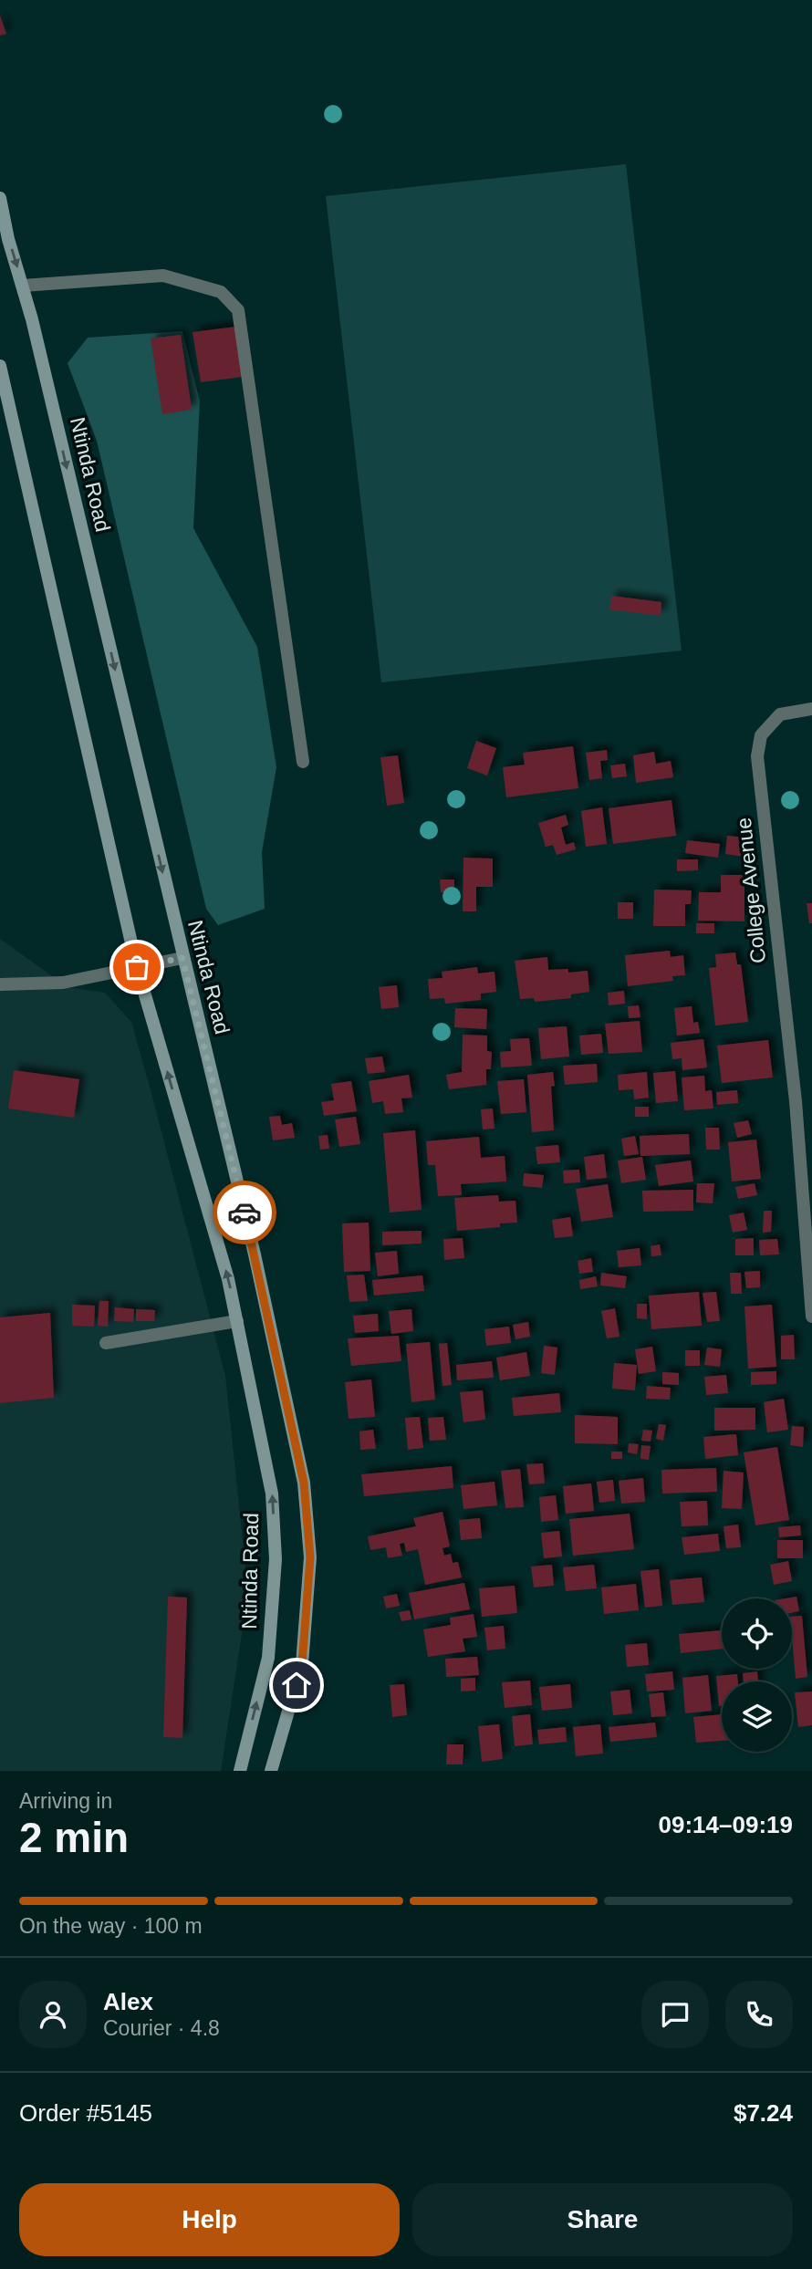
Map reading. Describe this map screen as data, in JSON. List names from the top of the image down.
{
  "streets": {
    "main road": ["Ntinda Road"],
    "street": ["College Avenue"]
  },
  "page": {
    "heading": ["2 min", "Arriving in", "09:14–09:19"],
    "panel": [
      "Alex",
      "Courier · 4.8",
      "Order #5145",
      "$7.24"
    ],
    "bar": "On the way · 100 m",
    "buttons": ["Help", "Share"]
  }
}
